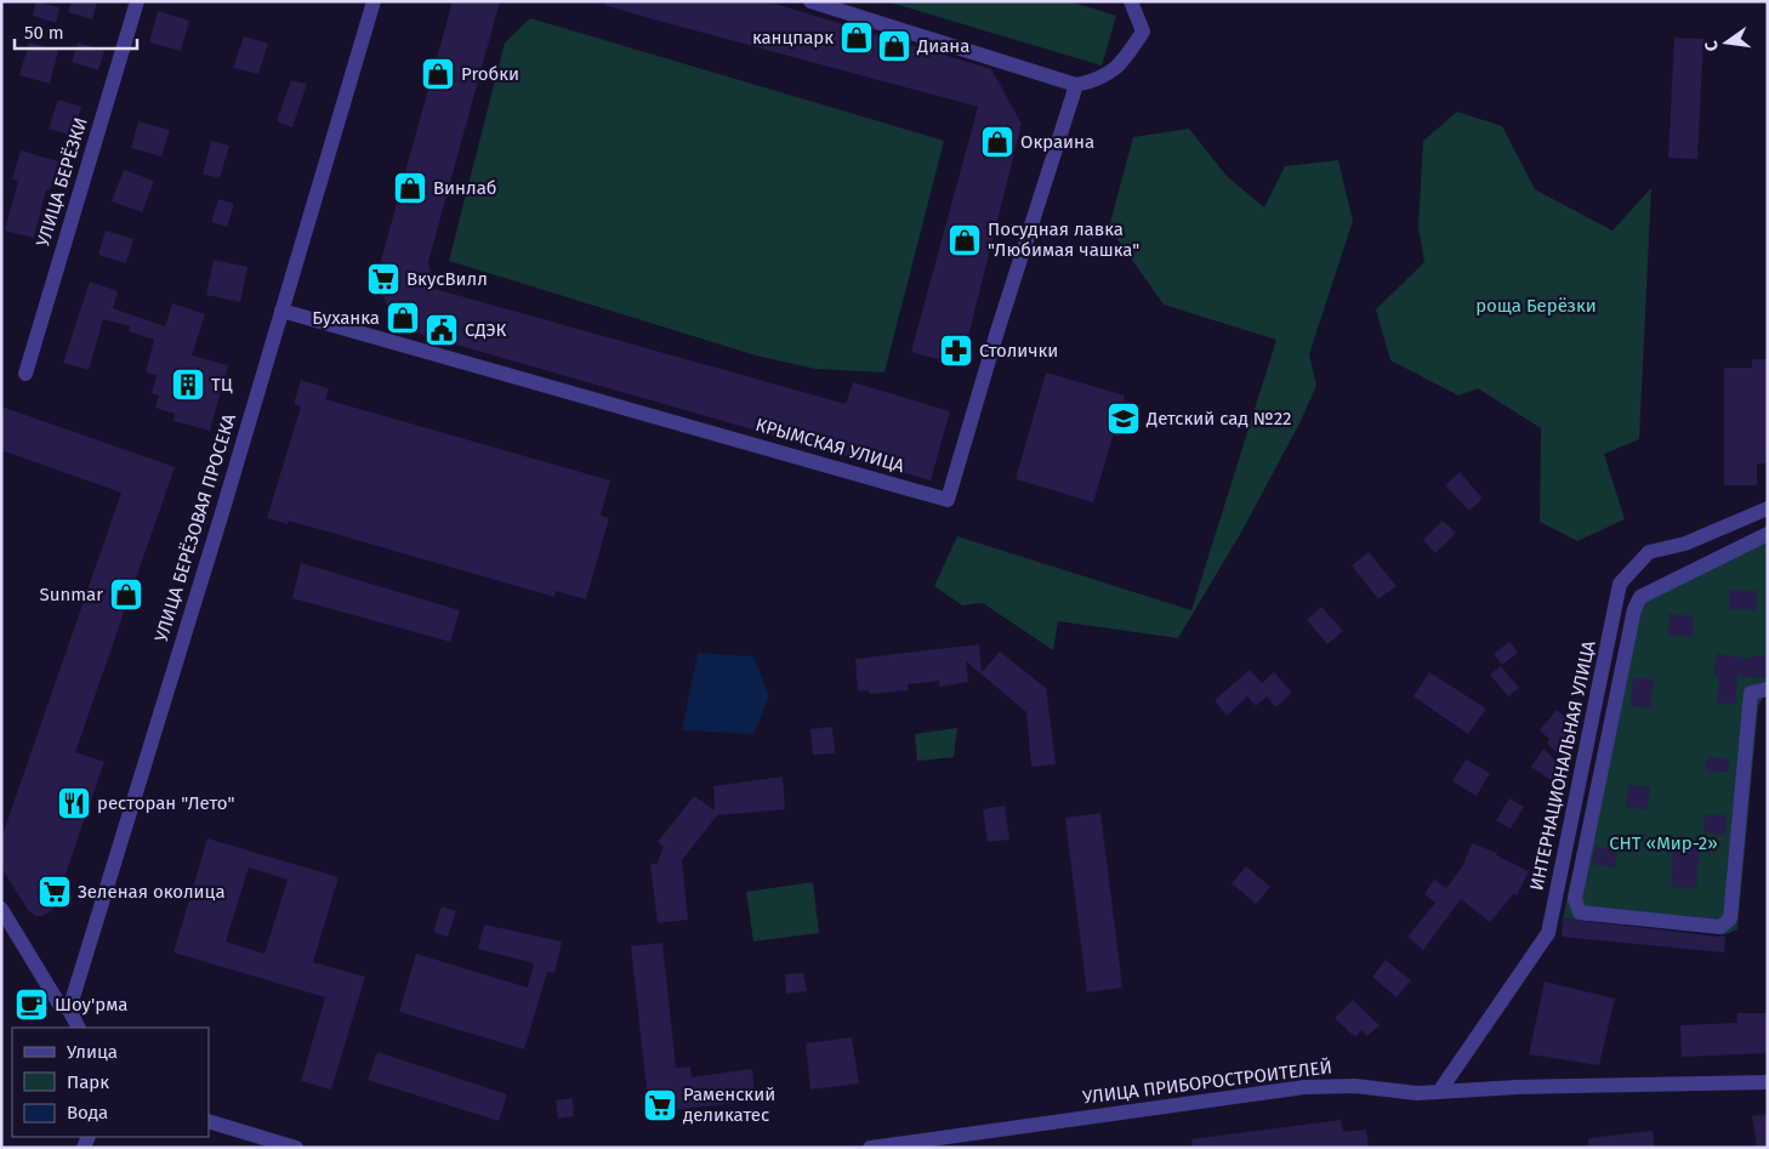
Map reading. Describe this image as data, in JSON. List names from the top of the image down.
{
  "streets": {
    "street": [
      "УЛИЦА БЕРЁЗКИ",
      "КРЫМСКАЯ УЛИЦА",
      "УЛИЦА БЕРЁЗОВАЯ ПРОСЕКА",
      "ИНТЕРНАЦИОНАЛЬНАЯ УЛИЦА",
      "УЛИЦА ПРИБОРОСТРОИТЕЛЕЙ"
    ]
  },
  "crossings": [
    ["КРЫМСКАЯ УЛИЦА", "УЛИЦА БЕРЁЗОВАЯ ПРОСЕКА"],
    ["ИНТЕРНАЦИОНАЛЬНАЯ УЛИЦА", "УЛИЦА ПРИБОРОСТРОИТЕЛЕЙ"]
  ],
  "parks": ["роща Берёзки", "СНТ «Мир-2»"],
  "places": {
    "shop": [
      "канцпарк",
      "Диана",
      "Proбки",
      "Окраина",
      "Винлаб",
      "Посудная лавка \"Любимая чашка\"",
      "Буханка",
      "Sunmar"
    ],
    "supermarket": ["ВкусВилл", "Зеленая околица", "Раменский деликатес"],
    "public building": ["СДЭК"],
    "pharmacy": ["Столички"],
    "building": ["ТЦ"],
    "school or university": ["Детский сад №22"],
    "restaurant": ["ресторан \"Лето\""],
    "cafe": ["Шоу'рма"]
  },
  "legend": ["Улица", "Парк", "Вода"],
  "scale_bar": "50 m",
  "north": "left"
}
